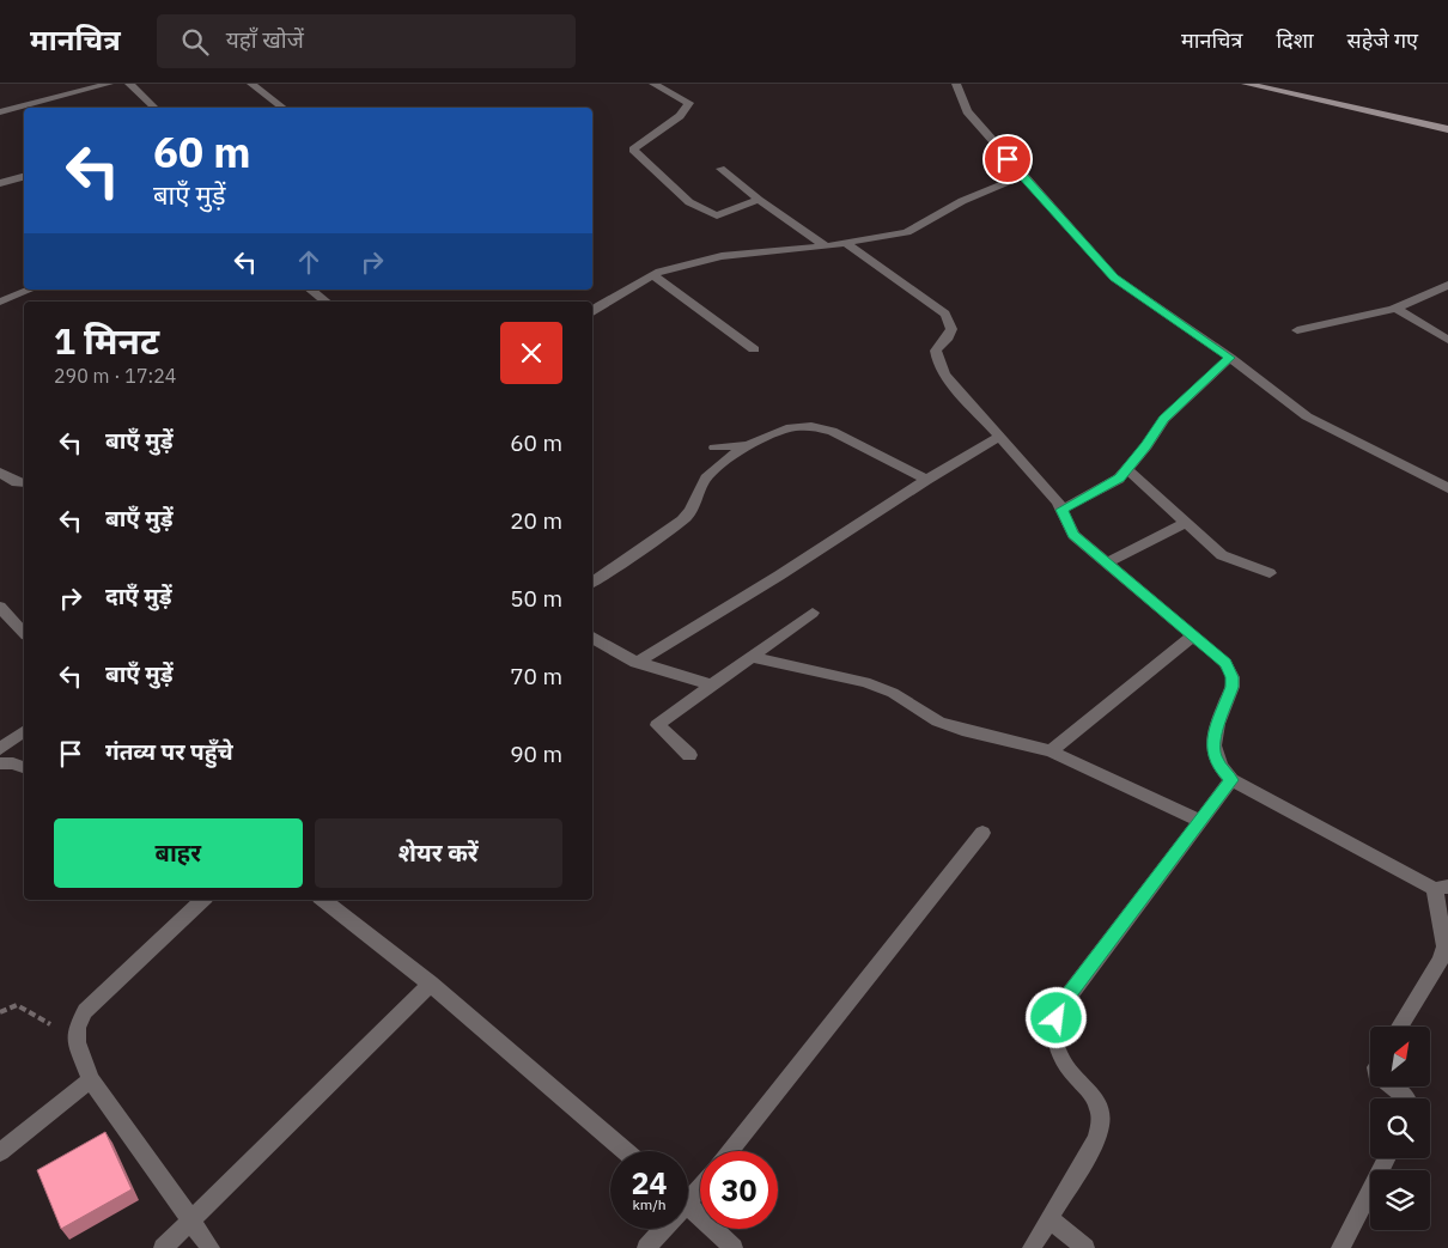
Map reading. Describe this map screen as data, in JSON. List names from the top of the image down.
{
  "north": "top right",
  "page": {
    "header": "मानचित्र",
    "search": "यहाँ खोजें",
    "nav": ["मानचित्र", "दिशा", "सहेजे गए"],
    "turn": ["60 m", "बाएँ मुड़ें"],
    "heading": ["1 मिनट", "290 m · 17:24"],
    "list": [
      {
        "name": "बाएँ मुड़ें",
        "value": "60 m"
      },
      {
        "name": "बाएँ मुड़ें",
        "value": "20 m"
      },
      {
        "name": "दाएँ मुड़ें",
        "value": "50 m"
      },
      {
        "name": "बाएँ मुड़ें",
        "value": "70 m"
      },
      {
        "name": "गंतव्य पर पहुँचे",
        "value": "90 m"
      }
    ],
    "buttons": ["बाहर", "शेयर करें"],
    "speed": "24 km/h",
    "limit": "30"
  }
}
